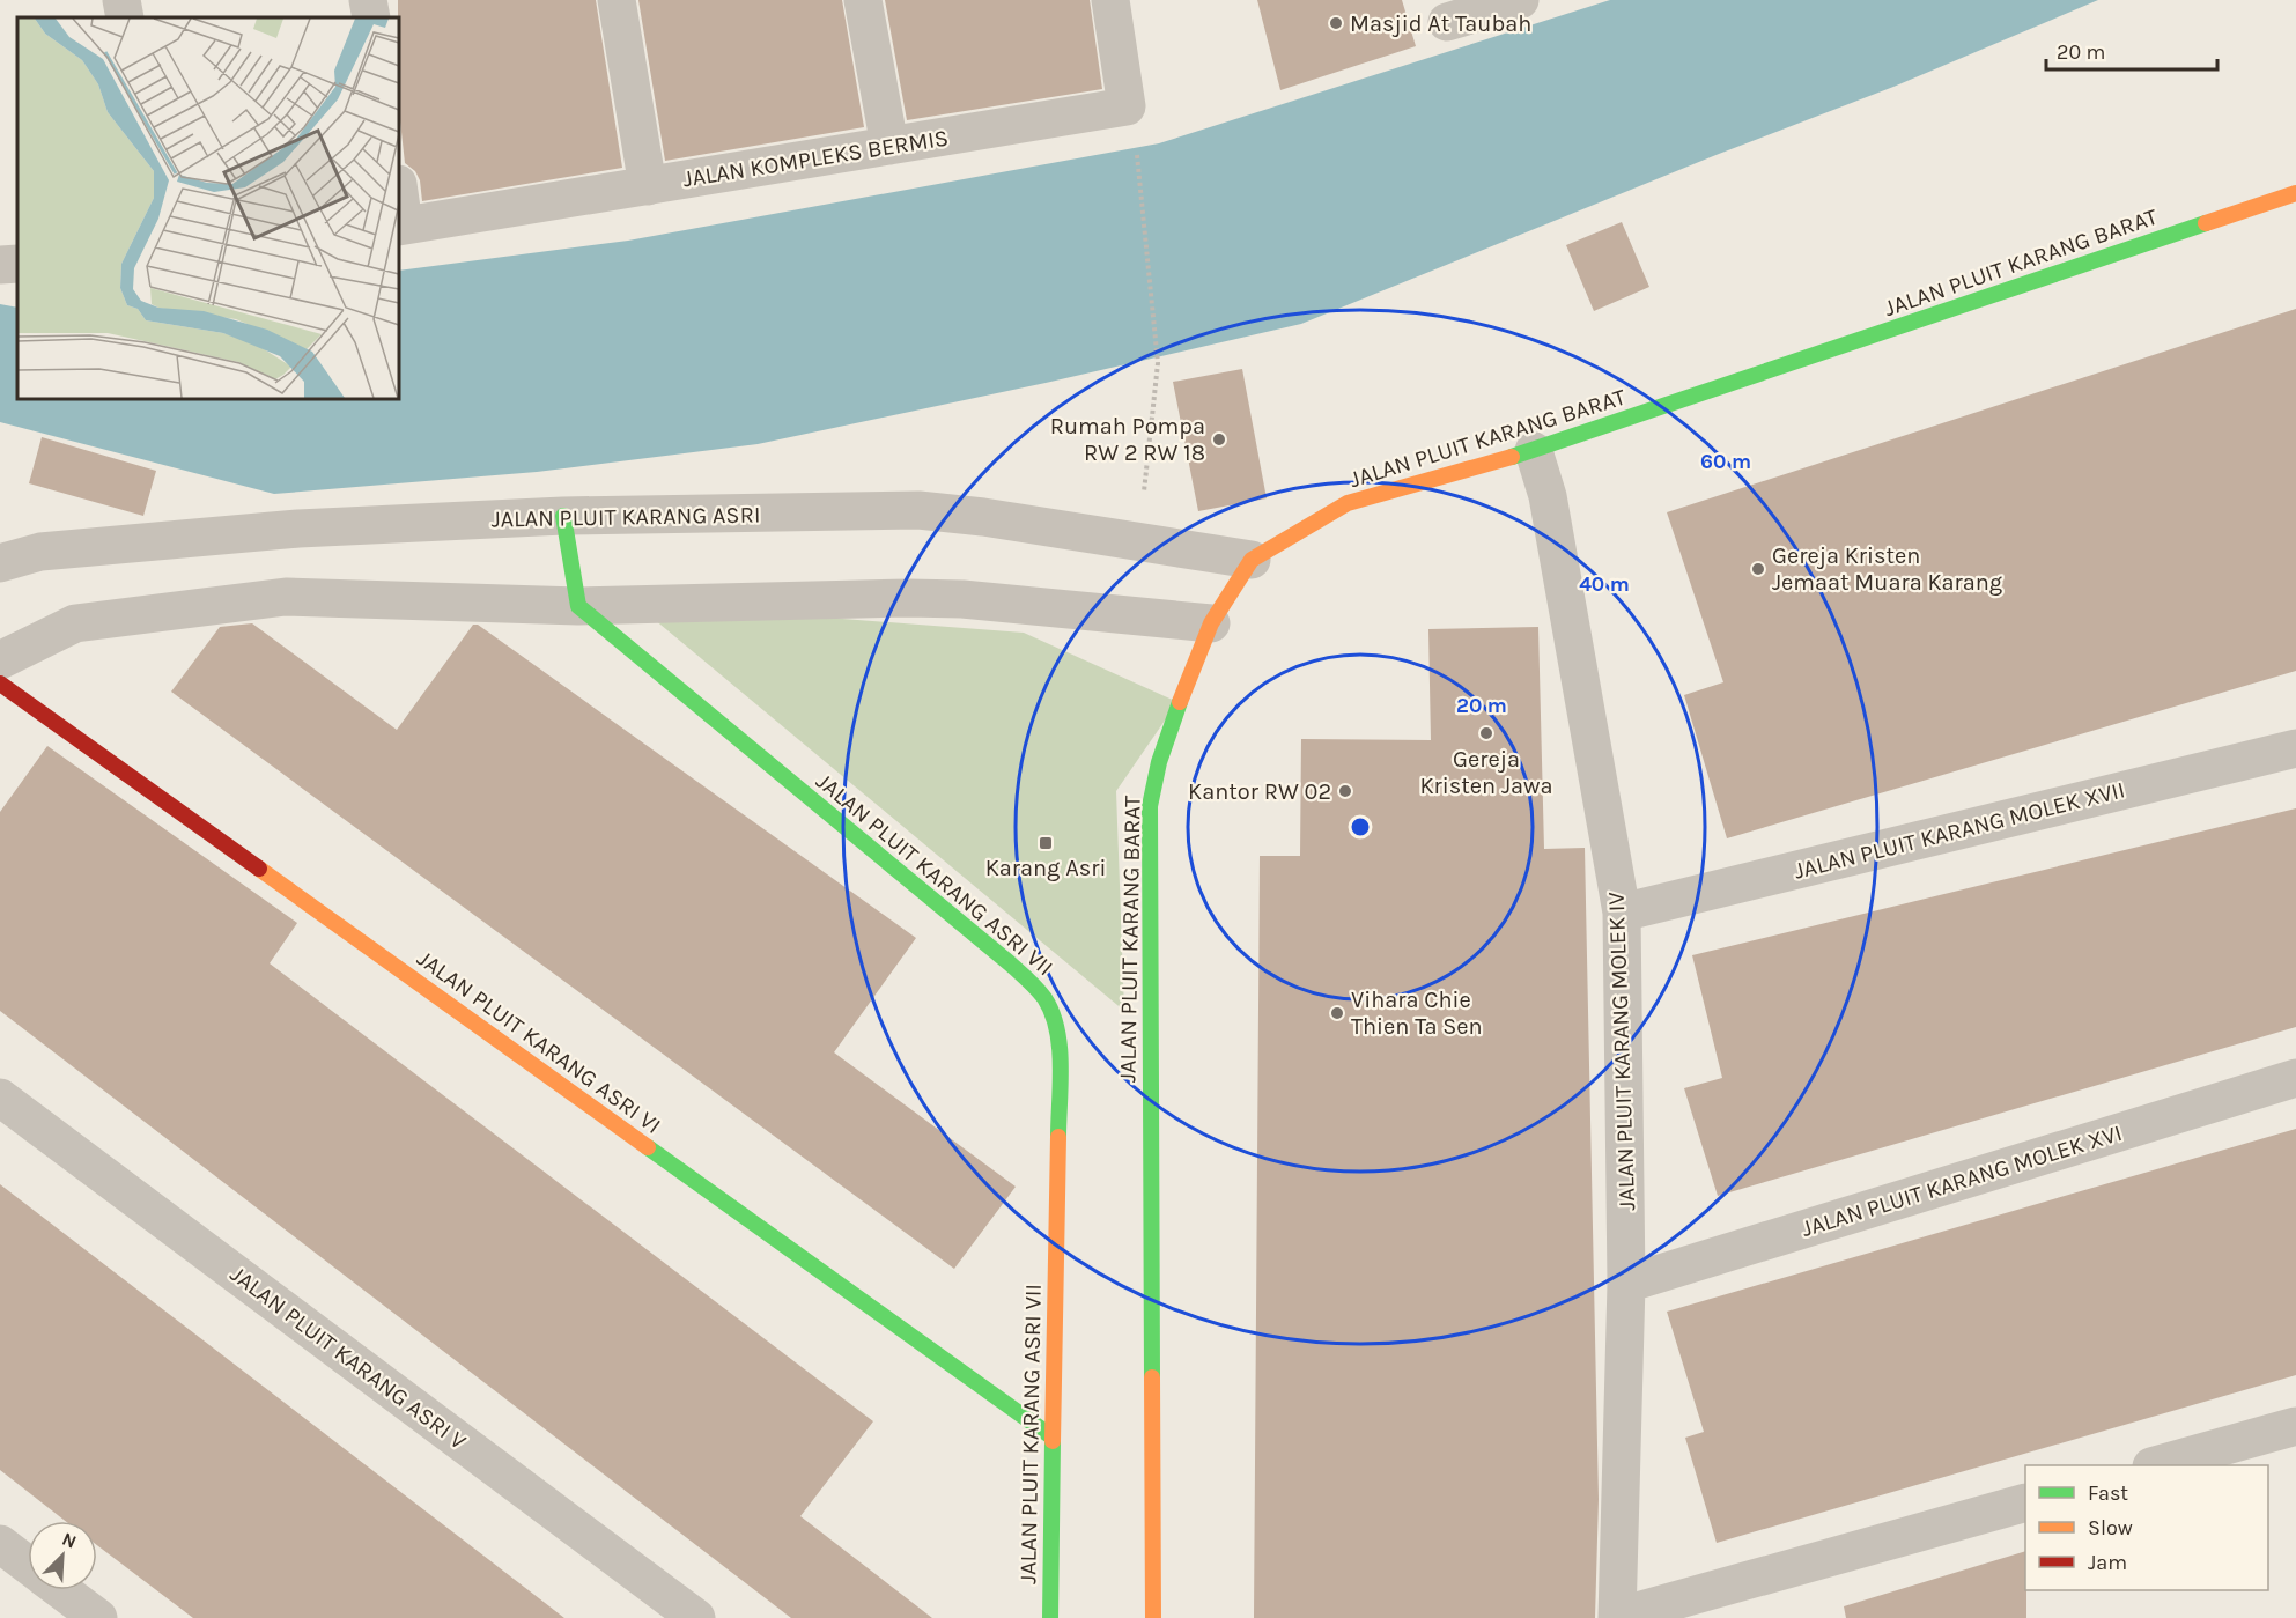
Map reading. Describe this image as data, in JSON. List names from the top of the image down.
{
  "streets": {
    "street": [
      "JALAN KOMPLEKS BERMIS",
      "JALAN PLUIT KARANG BARAT",
      "JALAN PLUIT KARANG ASRI",
      "JALAN PLUIT KARANG MOLEK XVII",
      "JALAN PLUIT KARANG ASRI VII",
      "JALAN PLUIT KARANG ASRI VI",
      "JALAN PLUIT KARANG MOLEK IV",
      "JALAN PLUIT KARANG MOLEK XVI",
      "JALAN PLUIT KARANG ASRI V"
    ]
  },
  "crossings": [
    ["JALAN PLUIT KARANG BARAT", "JALAN PLUIT KARANG ASRI"],
    ["JALAN PLUIT KARANG BARAT", "JALAN PLUIT KARANG MOLEK IV"],
    ["JALAN PLUIT KARANG MOLEK XVII", "JALAN PLUIT KARANG MOLEK IV"],
    ["JALAN PLUIT KARANG ASRI VII", "JALAN PLUIT KARANG ASRI VI"],
    ["JALAN PLUIT KARANG MOLEK IV", "JALAN PLUIT KARANG MOLEK XVI"]
  ],
  "places": {
    "other": [
      "Masjid At Taubah",
      "Rumah Pompa RW 2 RW 18",
      "Gereja Kristen Jemaat Muara Karang",
      "Gereja Kristen Jawa",
      "Kantor RW 02",
      "Vihara Chie Thien Ta Sen"
    ],
    "transit": ["Karang Asri"]
  },
  "legend": ["Fast", "Slow", "Jam"],
  "scale_bar": "20 m",
  "north": "top right",
  "rings": ["60 m", "40 m", "20 m"]
}
